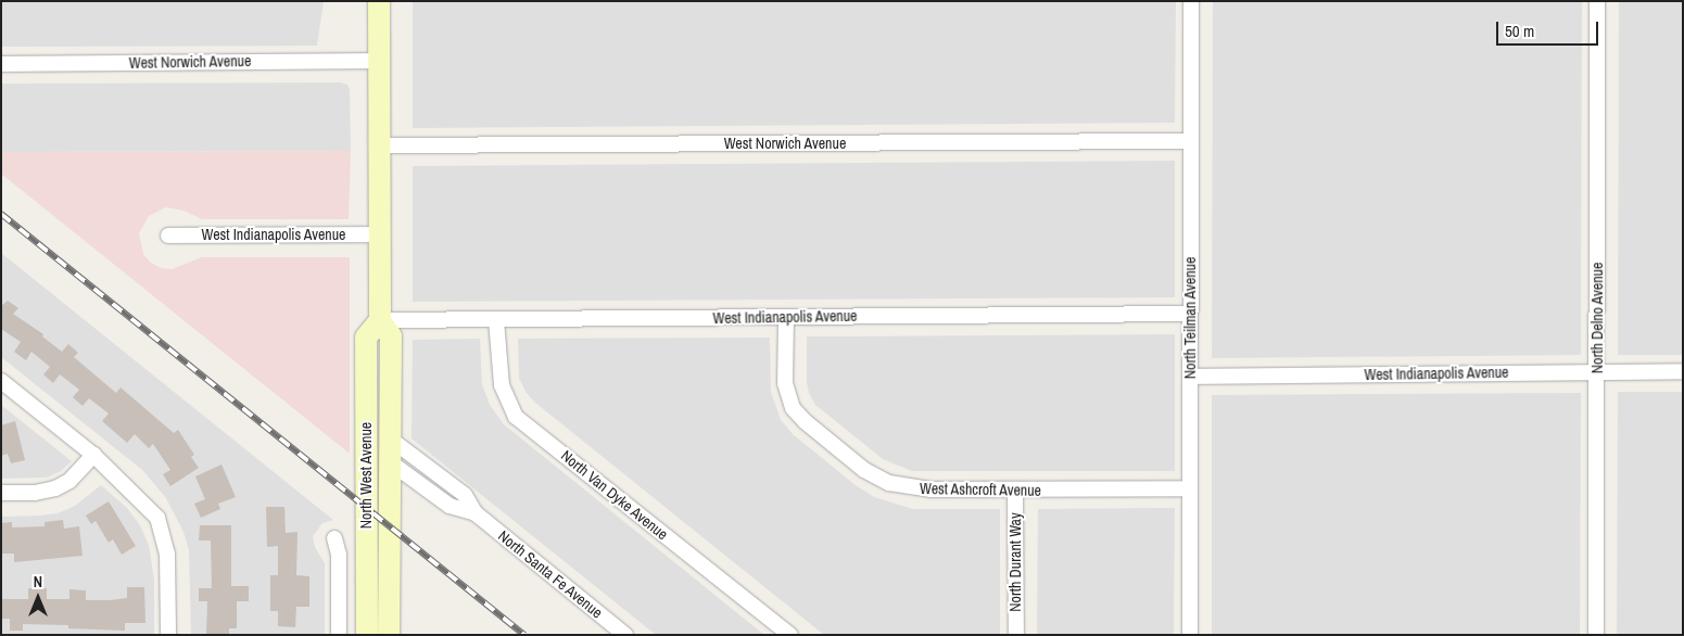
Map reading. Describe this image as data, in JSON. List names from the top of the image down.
{
  "streets": {
    "main road": ["North West Avenue"],
    "street": [
      "West Norwich Avenue",
      "West Indianapolis Avenue",
      "North Teilman Avenue",
      "North Delno Avenue",
      "West Ashcroft Avenue",
      "North Van Dyke Avenue",
      "North Durant Way",
      "North Santa Fe Avenue"
    ]
  },
  "crossings": [
    ["West Norwich Avenue", "North Teilman Avenue"],
    ["West Norwich Avenue", "North West Avenue"],
    ["West Indianapolis Avenue", "North Teilman Avenue"],
    ["West Indianapolis Avenue", "North Delno Avenue"],
    ["West Indianapolis Avenue", "North West Avenue"],
    ["West Indianapolis Avenue", "West Ashcroft Avenue"],
    ["West Indianapolis Avenue", "North Van Dyke Avenue"],
    ["North Teilman Avenue", "West Ashcroft Avenue"],
    ["North West Avenue", "North Santa Fe Avenue"],
    ["West Ashcroft Avenue", "North Durant Way"]
  ],
  "scale_bar": "50 m",
  "north": "top"
}
